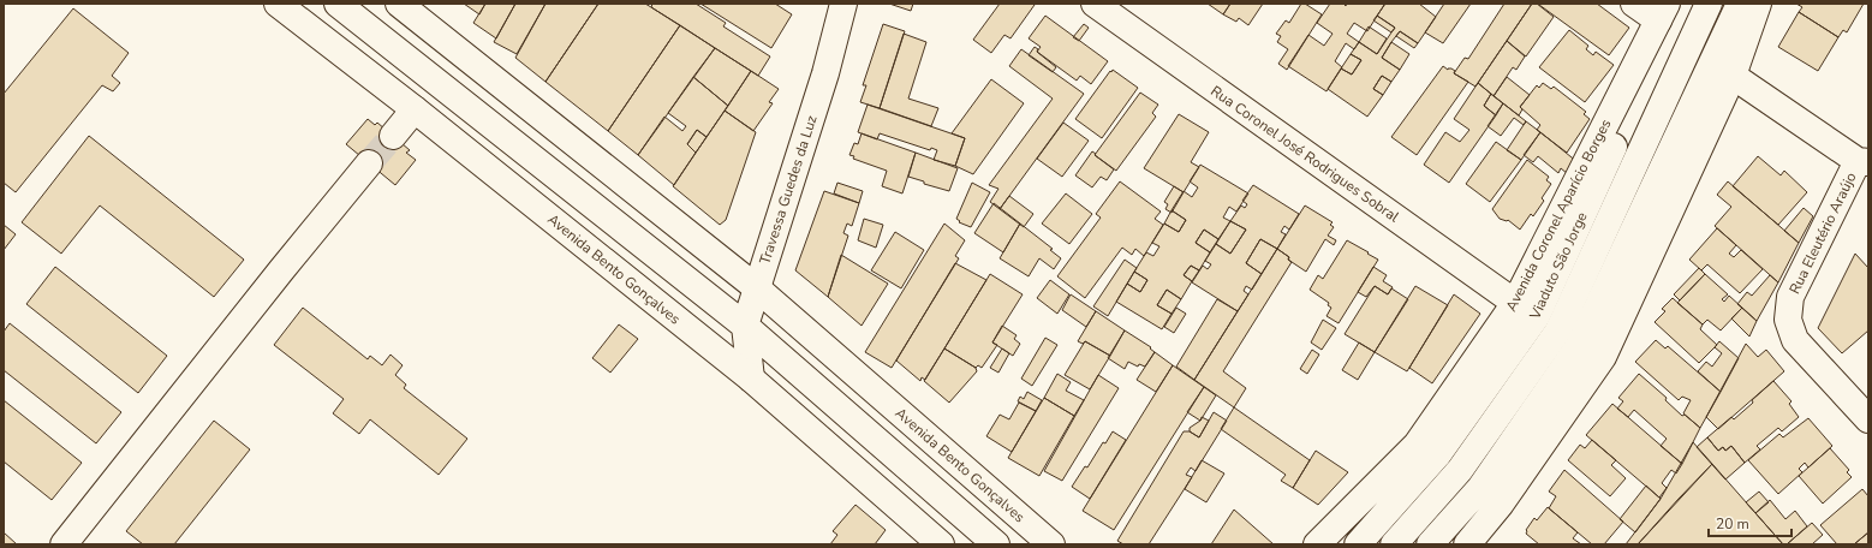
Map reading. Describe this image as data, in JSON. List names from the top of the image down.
{
  "streets": {
    "main road": [
      "Rua Coronel José Rodrigues Sobral",
      "Travessa Guedes da Luz",
      "Avenida Coronel Aparício Borges",
      "Rua Eleutério Araújo",
      "Viaduto São Jorge",
      "Avenida Bento Gonçalves"
    ]
  },
  "crossings": [
    ["Rua Coronel José Rodrigues Sobral", "Avenida Coronel Aparício Borges"],
    ["Travessa Guedes da Luz", "Avenida Bento Gonçalves"]
  ],
  "scale_bar": "20 m"
}
